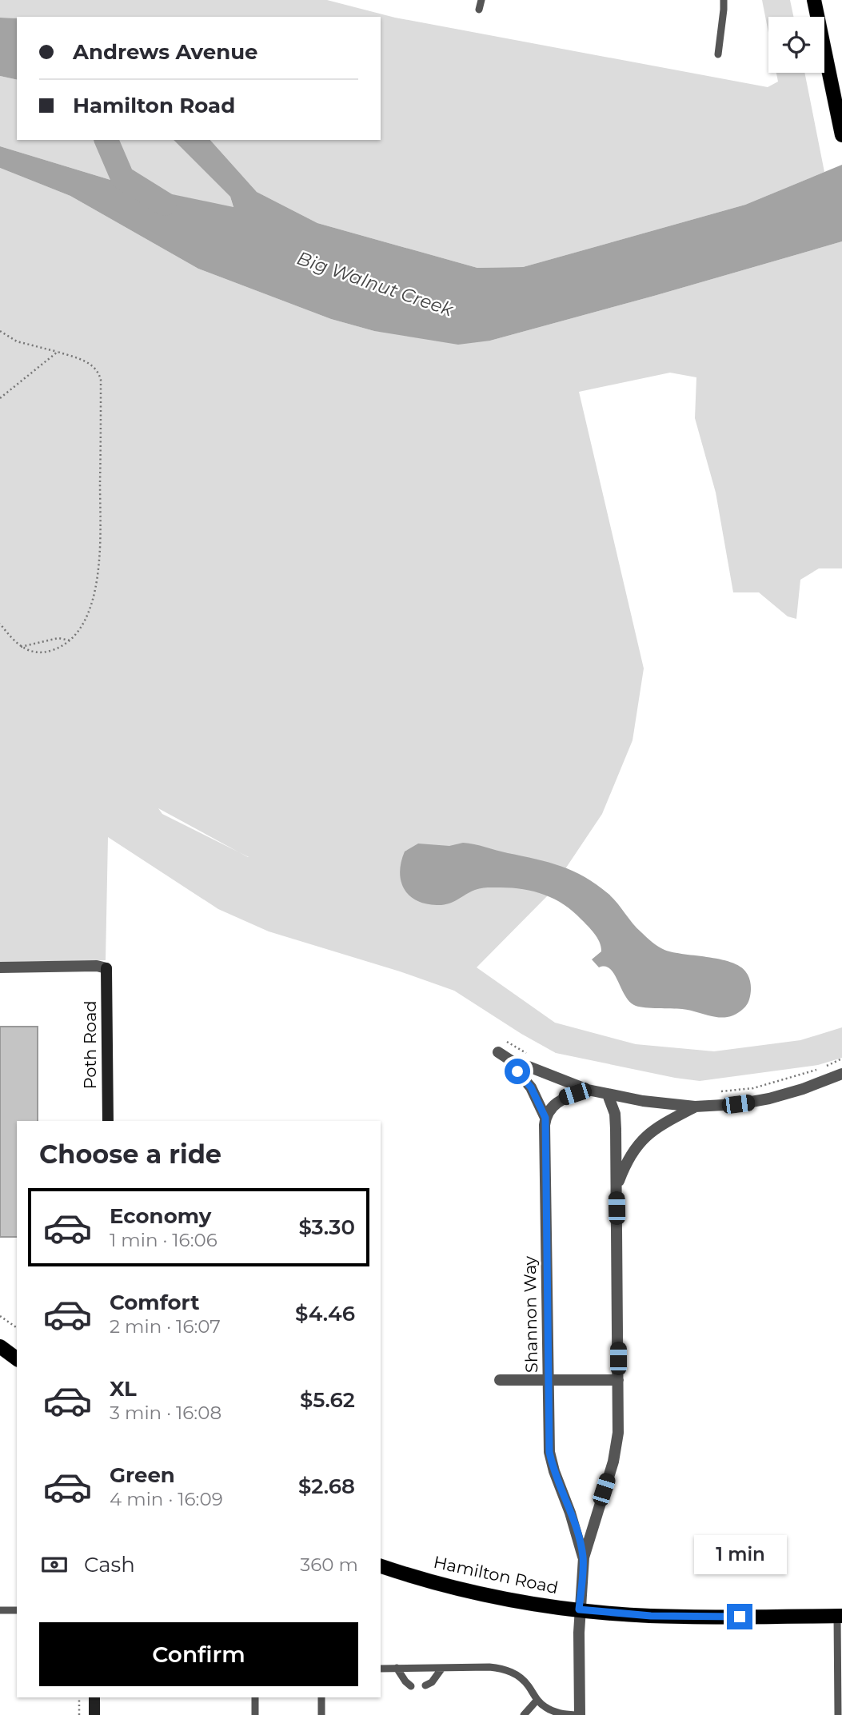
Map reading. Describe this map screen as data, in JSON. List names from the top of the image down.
{
  "streets": {
    "main road": ["Hamilton Road"],
    "street": ["Poth Road", "Shannon Way"]
  },
  "crossings": [
    ["Shannon Way", "Hamilton Road"]
  ],
  "water": ["Big Walnut Creek"],
  "page": {
    "banner": ["Andrews Avenue", "Hamilton Road"],
    "heading": "Choose a ride",
    "list": [
      {
        "name": "Economy",
        "note": "1 min · 16:06",
        "value": "$3.30"
      },
      {
        "name": "Comfort",
        "note": "2 min · 16:07",
        "value": "$4.46"
      },
      {
        "name": "XL",
        "note": "3 min · 16:08",
        "value": "$5.62"
      },
      {
        "name": "Green",
        "note": "4 min · 16:09",
        "value": "$2.68"
      }
    ],
    "pay": ["Cash", "360 m"],
    "bubble": "1 min",
    "buttons": "Confirm"
  }
}
